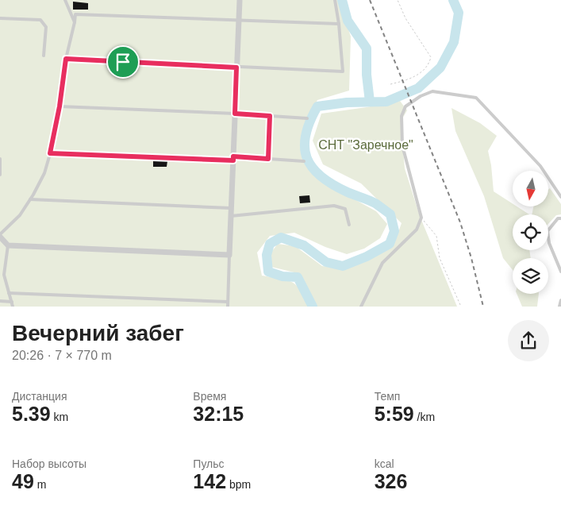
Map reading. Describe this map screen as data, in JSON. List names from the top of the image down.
{
  "parks": ["СНТ \"Заречное\""],
  "north": "bottom",
  "page": {
    "heading": ["Вечерний забег", "20:26 · 7 × 770 m"],
    "stats": [
      ["Дистанция", "5.39 km"],
      ["Время", "32:15"],
      ["Темп", "5:59 /km"],
      ["Набор высоты", "49 m"],
      ["Пульс", "142 bpm"],
      ["kcal", "326"]
    ]
  }
}
